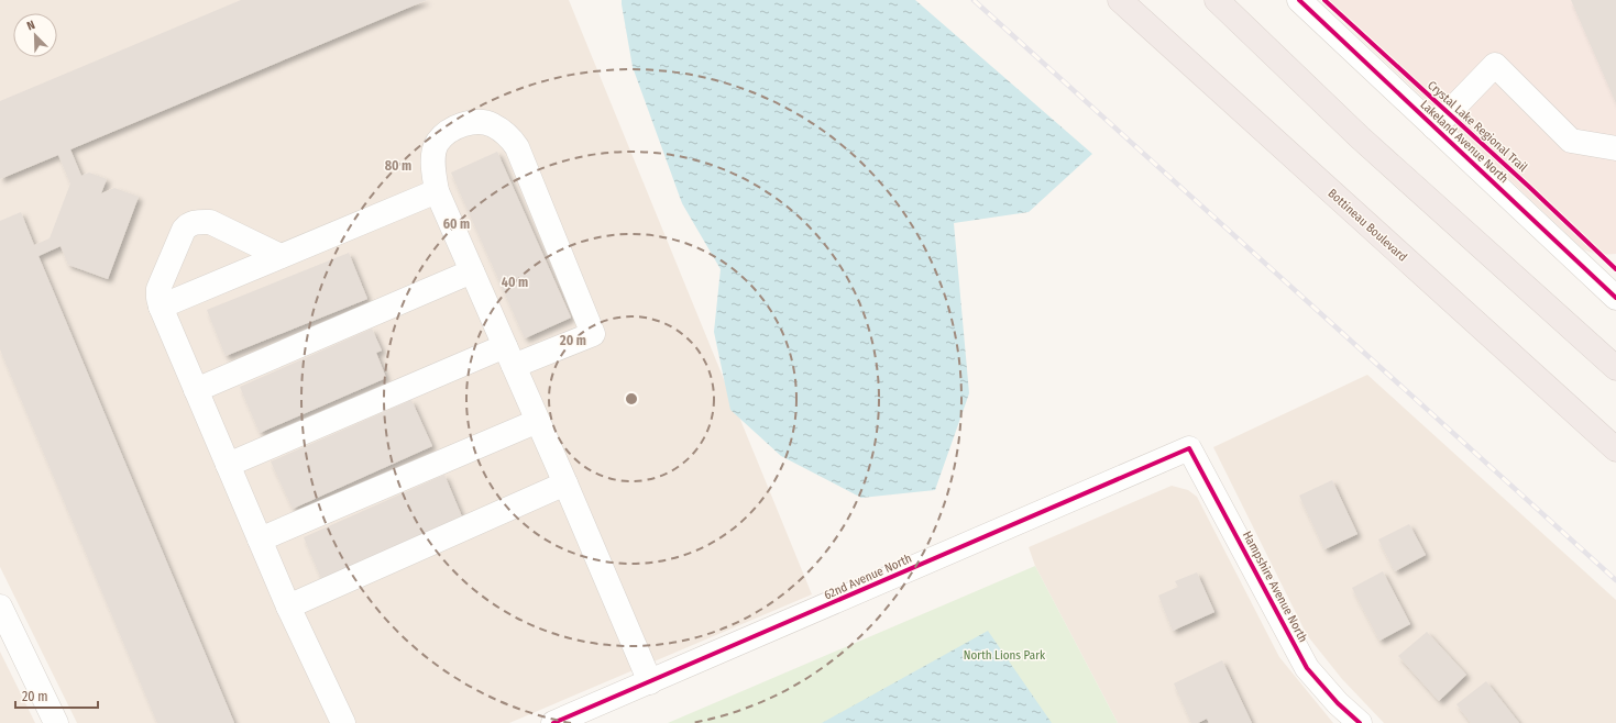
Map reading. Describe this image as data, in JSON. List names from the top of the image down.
{
  "streets": {
    "highway": ["Bottineau Boulevard"],
    "street": ["Lakeland Avenue North", "62nd Avenue North", "Hampshire Avenue North"],
    "cycle path": ["Crystal Lake Regional Trail"]
  },
  "crossings": [
    ["62nd Avenue North", "Hampshire Avenue North"]
  ],
  "parks": ["North Lions Park"],
  "scale_bar": "20 m",
  "north": "top left",
  "rings": [
    "80 m",
    "60 m",
    "40 m",
    "20 m"
  ]
}
